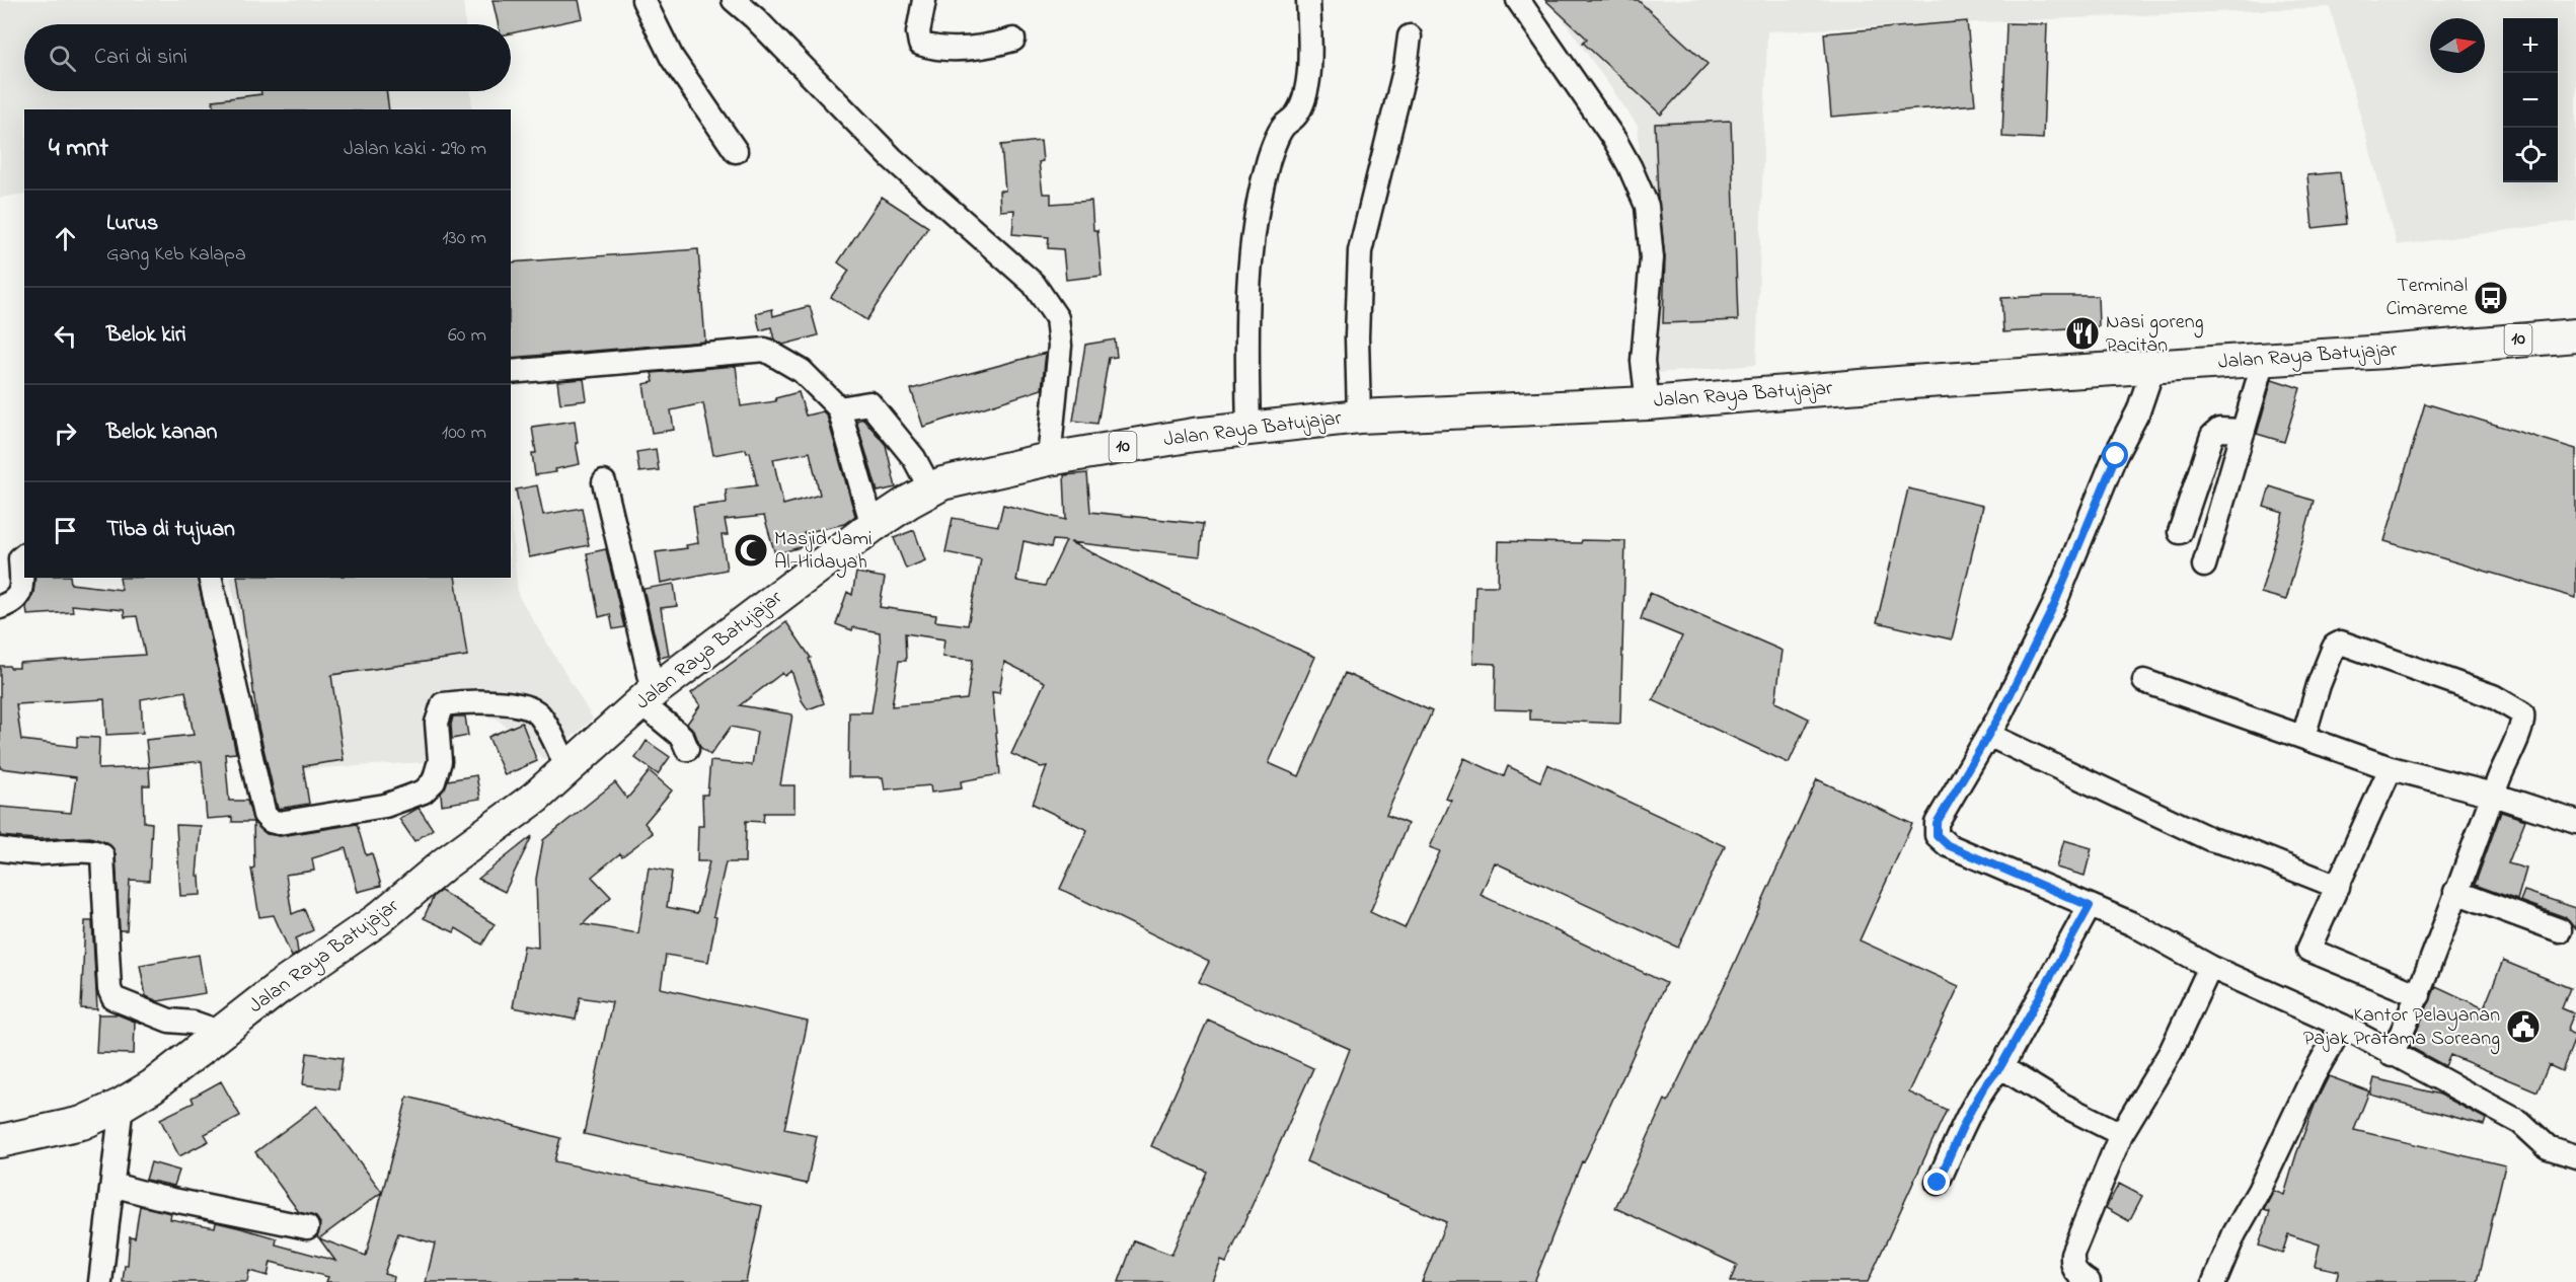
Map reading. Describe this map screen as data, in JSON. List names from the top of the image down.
{
  "streets": {
    "highway": ["10", "Jalan Raya Batujajar"]
  },
  "places": {
    "bus stop": ["Terminal Cimareme"],
    "restaurant": ["Nasi goreng Pacitan"],
    "mosque": ["Masjid Jami Al-Hidayah"],
    "public building": ["Kantor Pelayanan Pajak Pratama Soreang"]
  },
  "north": "right",
  "page": {
    "map_buttons": ["+", "−"],
    "search": "Cari di sini",
    "heading": ["4 mnt", "Jalan kaki · 290 m"],
    "list": [
      ["Lurus", "Gang Keb Kalapa", "130 m"],
      ["Belok kiri", "60 m"],
      ["Belok kanan", "100 m"],
      "Tiba di tujuan"
    ]
  }
}
